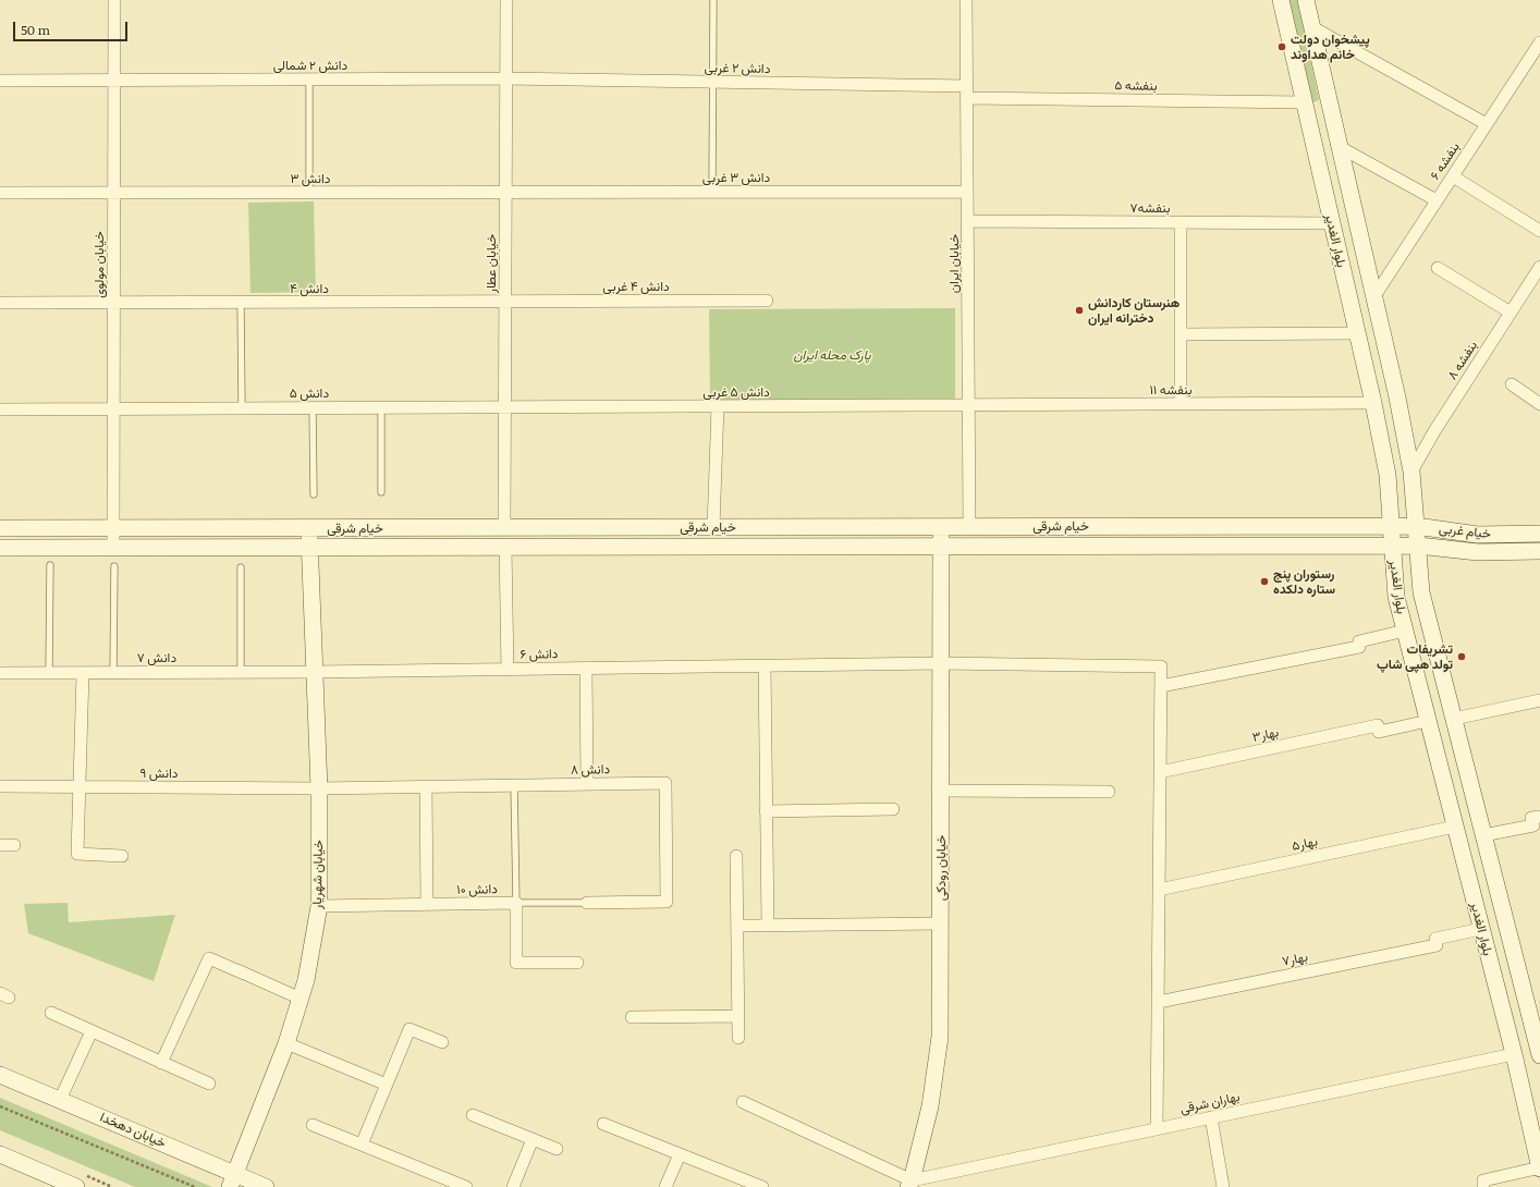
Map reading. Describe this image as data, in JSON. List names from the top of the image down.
{
  "streets": {
    "street": [
      "دانش ۲ شمالی",
      "دانش ۲ غربی",
      "بنفشه ۵",
      "بنفشه ۶",
      "دانش ۳ غربی",
      "دانش ۳",
      "بنفشه۷",
      "بلوار الغدیر",
      "خیابان عطار",
      "خیابان ایران",
      "خیابان مولوی",
      "دانش ۴ غربی",
      "دانش ۴",
      "بنفشه ۸",
      "بنفشه ۱۱",
      "دانش ۵ غربی",
      "دانش ۵",
      "خیام شرقی",
      "خیام غربی",
      "دانش ۶",
      "دانش ۷",
      "بهار۳",
      "دانش ۸",
      "دانش ۹",
      "بهار۵",
      "خیابان رودکی",
      "خیابان شهریار",
      "دانش ۱۰",
      "بهار۷",
      "بهاران شرقی",
      "خیابان دهخدا"
    ]
  },
  "crossings": [
    ["دانش ۲ شمالی", "دانش ۲ غربی"],
    ["دانش ۲ شمالی", "خیابان عطار"],
    ["دانش ۲ شمالی", "خیابان مولوی"],
    ["دانش ۲ غربی", "بنفشه ۵"],
    ["دانش ۲ غربی", "خیابان عطار"],
    ["دانش ۲ غربی", "خیابان ایران"],
    ["بنفشه ۵", "بلوار الغدیر"],
    ["بنفشه ۵", "خیابان ایران"],
    ["بنفشه ۶", "بلوار الغدیر"],
    ["دانش ۳ غربی", "دانش ۳"],
    ["دانش ۳ غربی", "خیابان عطار"],
    ["دانش ۳ غربی", "خیابان ایران"],
    ["دانش ۳", "خیابان عطار"],
    ["دانش ۳", "خیابان مولوی"],
    ["بنفشه۷", "بلوار الغدیر"],
    ["بنفشه۷", "خیابان ایران"],
    ["بلوار الغدیر", "بنفشه ۸"],
    ["بلوار الغدیر", "بنفشه ۱۱"],
    ["بلوار الغدیر", "خیام شرقی"],
    ["بلوار الغدیر", "خیام غربی"],
    ["بلوار الغدیر", "بهار۳"],
    ["بلوار الغدیر", "بهار۵"],
    ["بلوار الغدیر", "بهار۷"],
    ["بلوار الغدیر", "بهاران شرقی"],
    ["خیابان عطار", "دانش ۴ غربی"],
    ["خیابان عطار", "دانش ۴"],
    ["خیابان عطار", "دانش ۵ غربی"],
    ["خیابان عطار", "دانش ۵"],
    ["خیابان عطار", "خیام شرقی"],
    ["خیابان ایران", "بنفشه ۱۱"],
    ["خیابان ایران", "دانش ۵ غربی"],
    ["خیابان ایران", "خیام شرقی"],
    ["خیابان مولوی", "دانش ۴"],
    ["خیابان مولوی", "دانش ۵"],
    ["خیابان مولوی", "خیام شرقی"],
    ["دانش ۴ غربی", "دانش ۴"],
    ["بنفشه ۱۱", "دانش ۵ غربی"],
    ["دانش ۵ غربی", "دانش ۵"],
    ["خیام شرقی", "خیام غربی"],
    ["خیام شرقی", "خیابان رودکی"],
    ["خیام شرقی", "خیابان شهریار"],
    ["دانش ۶", "دانش ۷"],
    ["دانش ۶", "خیابان رودکی"],
    ["دانش ۶", "خیابان شهریار"],
    ["دانش ۷", "خیابان شهریار"],
    ["دانش ۸", "دانش ۹"],
    ["دانش ۸", "خیابان شهریار"],
    ["دانش ۹", "خیابان شهریار"],
    ["خیابان رودکی", "بهاران شرقی"],
    ["خیابان شهریار", "دانش ۱۰"],
    ["خیابان شهریار", "خیابان دهخدا"]
  ],
  "parks": ["پارک محله ایران"],
  "places": [
    "پیشخوان دولت خانم هداوند",
    "هنرستان کاردانش دخترانه ایران",
    "رستوران پنج ستاره دلکده",
    "تشریفات تولد هپی شاپ"
  ],
  "scale_bar": "50 m"
}
